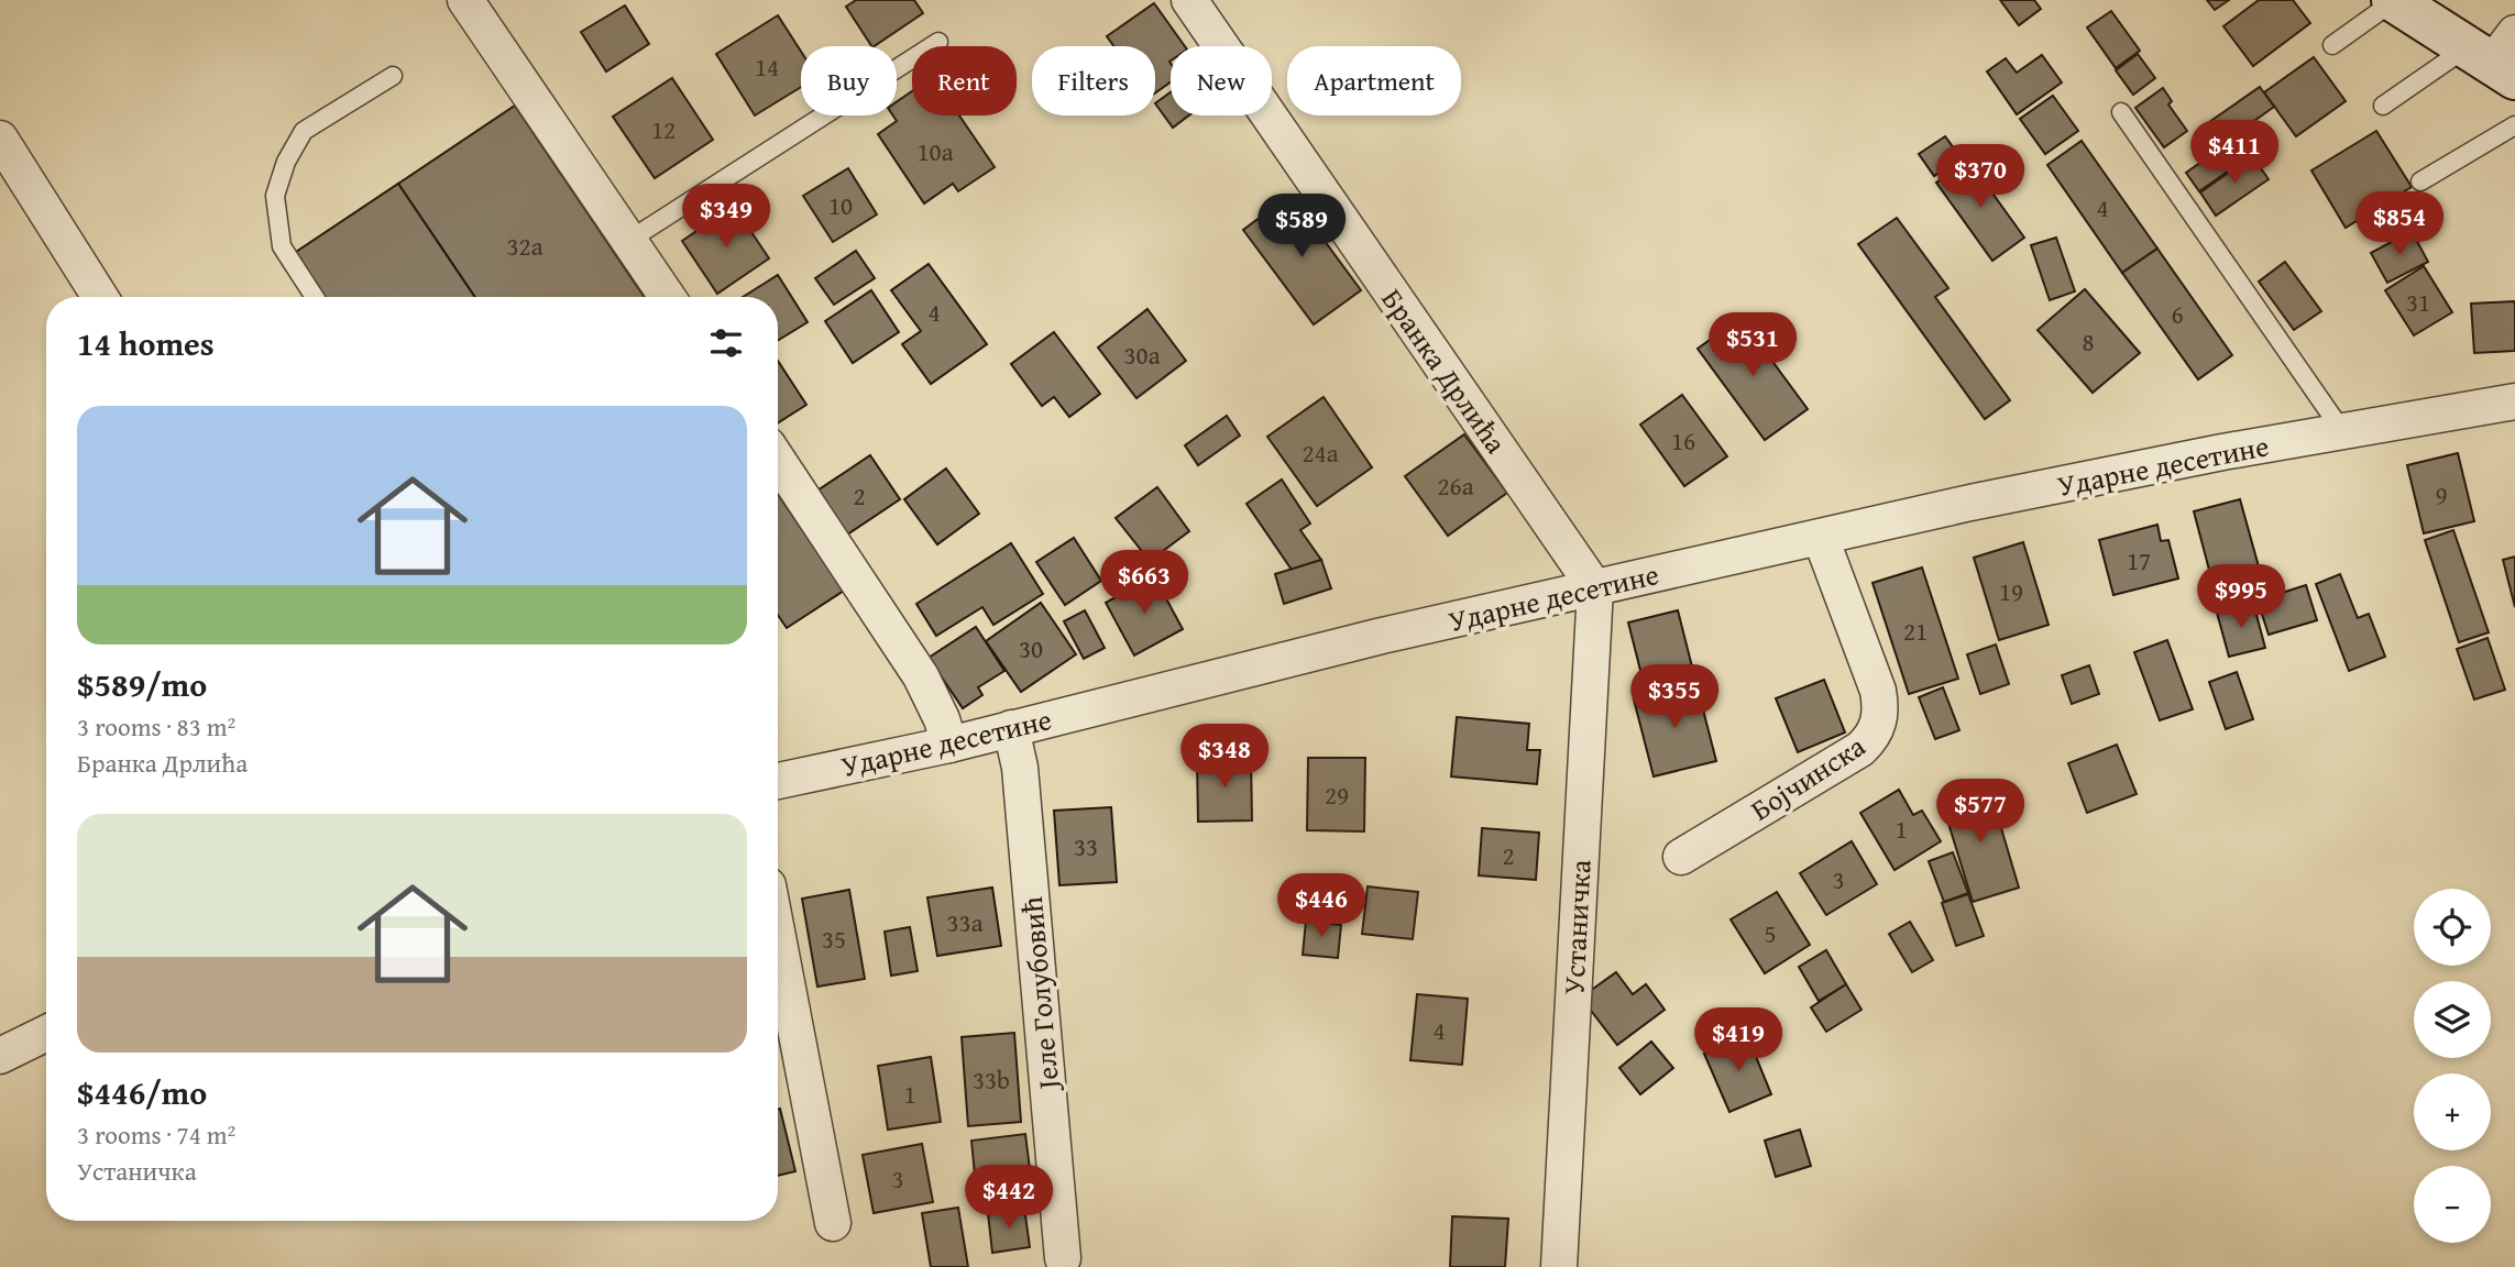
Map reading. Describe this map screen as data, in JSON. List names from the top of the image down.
{
  "streets": {
    "street": [
      "Бранка Дрлића",
      "Ударне десетине",
      "Бојчинска",
      "Устаничка",
      "Јеле Голубовић"
    ]
  },
  "crossings": [
    ["Бранка Дрлића", "Ударне десетине"],
    ["Бранка Дрлића", "Устаничка"],
    ["Ударне десетине", "Бојчинска"],
    ["Ударне десетине", "Устаничка"],
    ["Ударне десетине", "Јеле Голубовић"]
  ],
  "house_numbers": [
    "14",
    "12",
    "10a",
    "10",
    "4",
    "32a",
    "31",
    "4",
    "6",
    "8",
    "30a",
    "16",
    "24a",
    "26a",
    "9",
    "2",
    "17",
    "19",
    "21",
    "30",
    "29",
    "1",
    "33",
    "2",
    "3",
    "33a",
    "5",
    "35",
    "4",
    "33b",
    "1",
    "3"
  ],
  "page": {
    "chip": [
      "Buy",
      "Rent",
      "Filters",
      "New",
      "Apartment"
    ],
    "price": [
      "$411",
      "$370",
      "$349",
      "$854",
      "$589",
      "$531",
      "$663",
      "$995",
      "$355",
      "$348",
      "$577",
      "$446",
      "$419",
      "$442"
    ],
    "heading": "14 homes",
    "list": [
      {
        "name": "$589/mo",
        "note": "3 rooms · 83 m² · Бранка Дрлића"
      },
      {
        "name": "$446/mo",
        "note": "3 rooms · 74 m² · Устаничка"
      }
    ],
    "map_buttons": ["+", "−"]
  }
}
